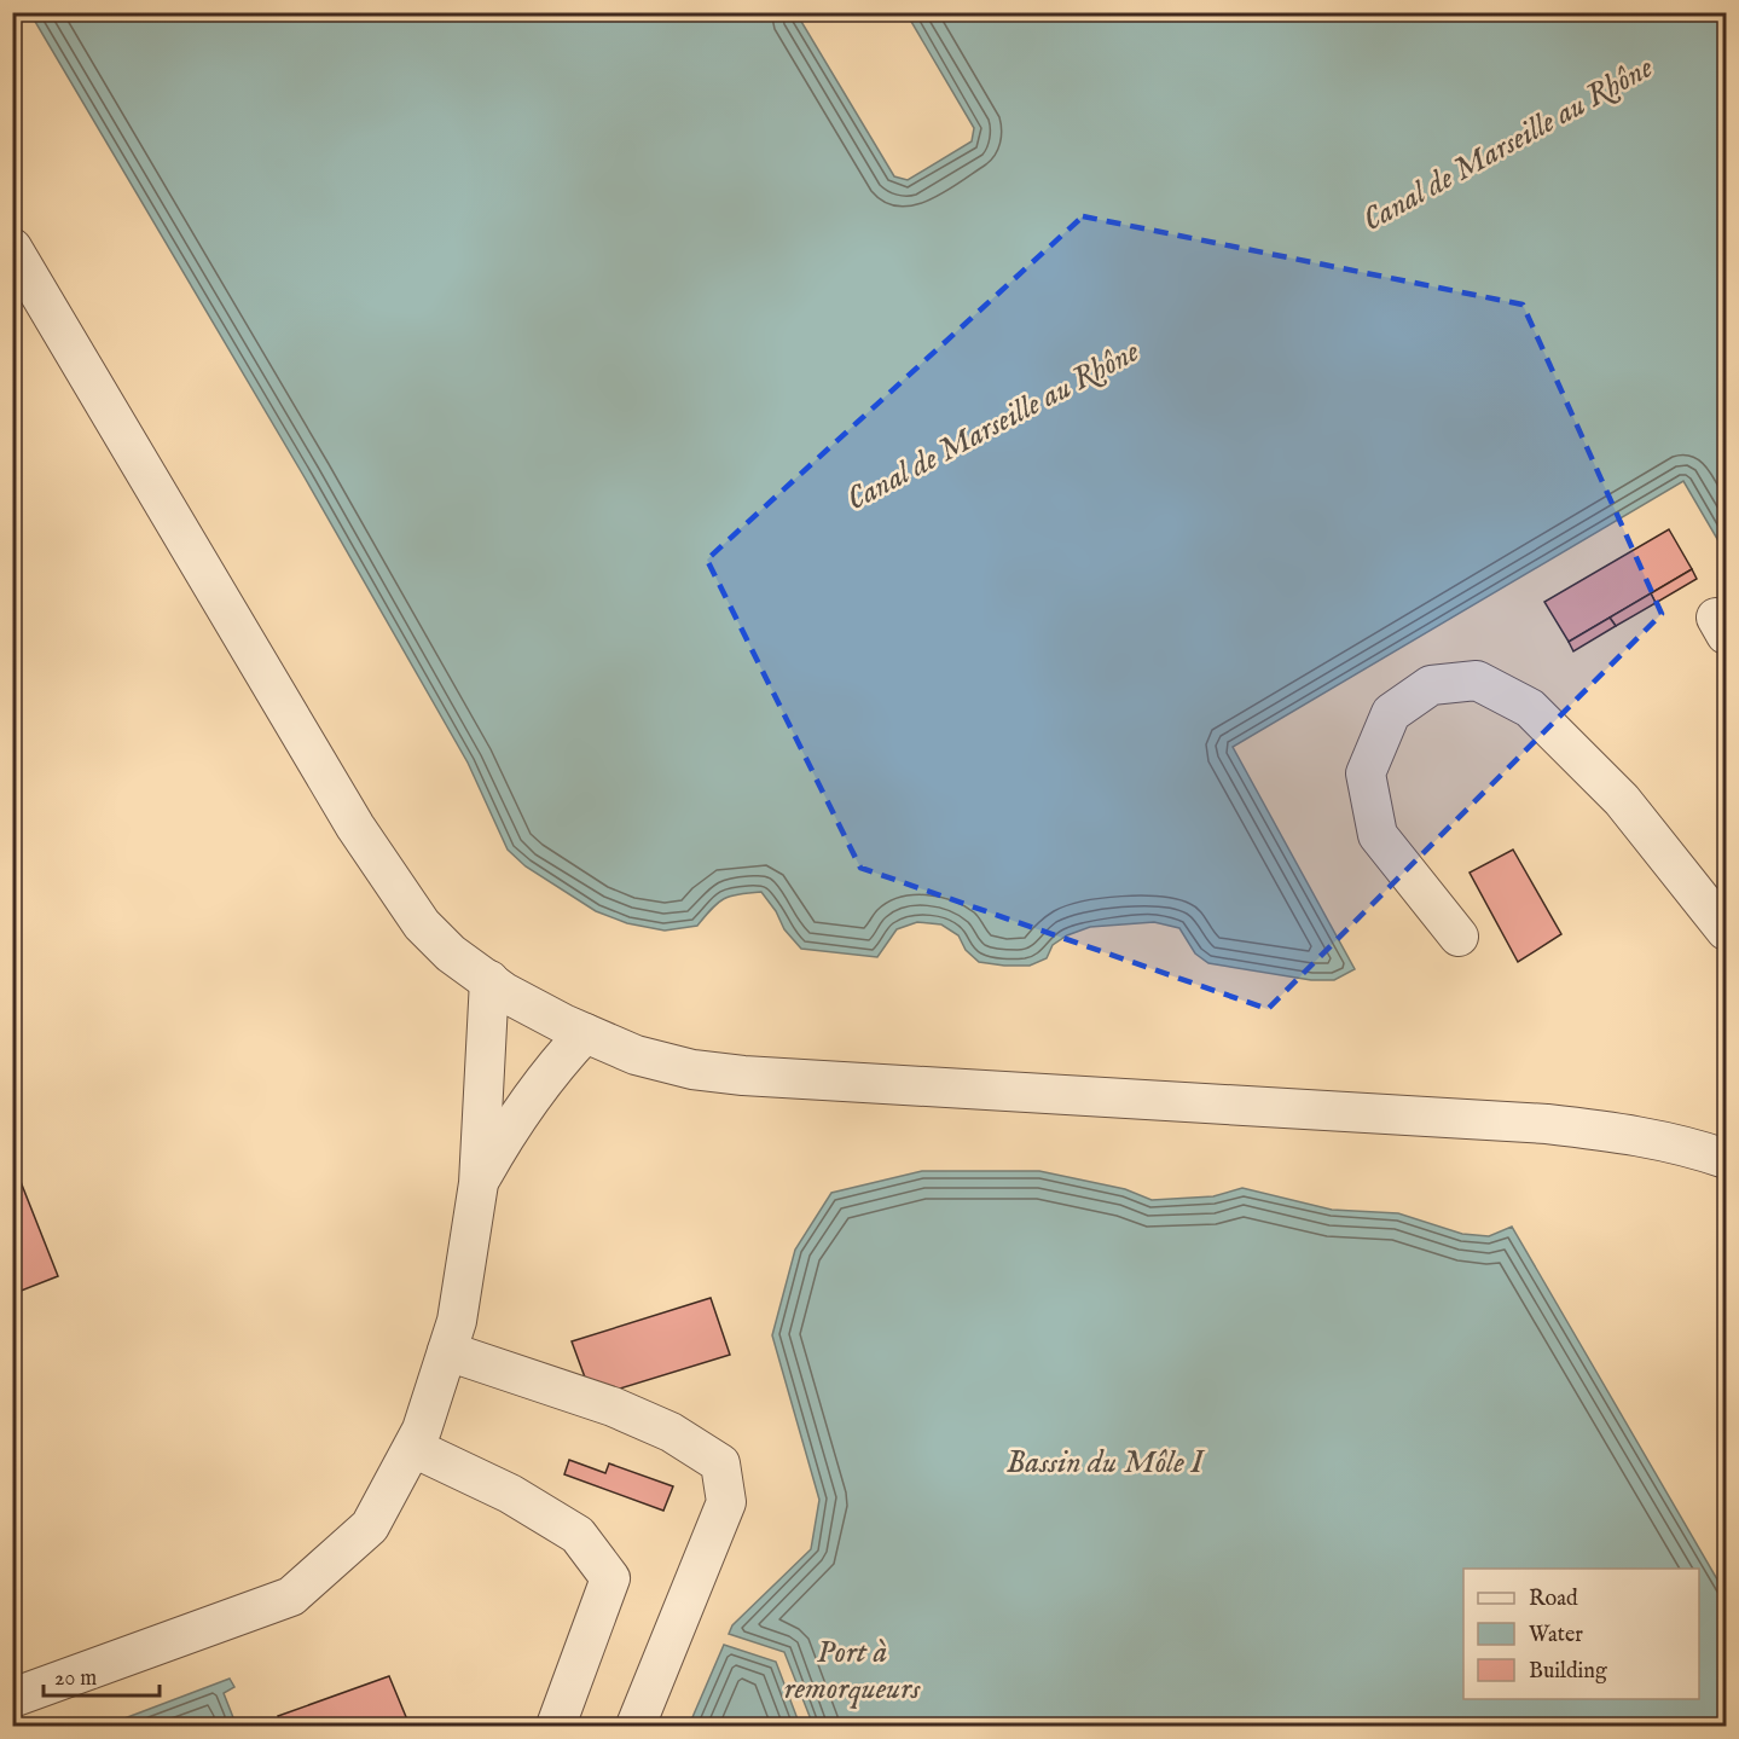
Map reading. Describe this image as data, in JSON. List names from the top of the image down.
{
  "water": ["Canal de Marseille au Rhône", "Bassin du Môle I", "Port à remorqueurs"],
  "legend": ["Road", "Water", "Building"],
  "scale_bar": "20 m"
}
